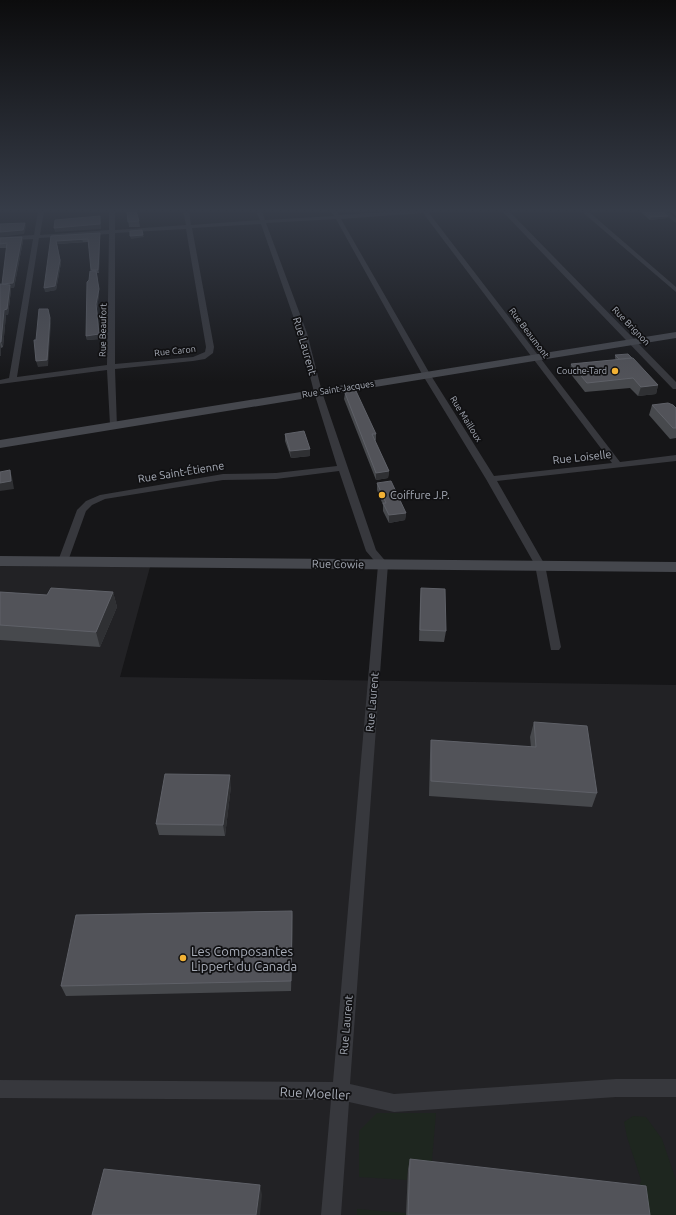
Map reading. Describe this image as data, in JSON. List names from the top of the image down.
{
  "streets": {
    "main road": ["Rue Saint-Jacques", "Rue Cowie"],
    "street": [
      "Rue Brignon",
      "Rue Beaufort",
      "Rue Beaumont",
      "Rue Laurent",
      "Rue Caron",
      "Rue Mailloux",
      "Rue Loiselle",
      "Rue Saint-Étienne",
      "Rue Moeller"
    ]
  },
  "crossings": [
    ["Rue Brignon", "Rue Saint-Jacques"],
    ["Rue Beaufort", "Rue Caron"],
    ["Rue Beaufort", "Rue Saint-Jacques"],
    ["Rue Beaumont", "Rue Saint-Jacques"],
    ["Rue Beaumont", "Rue Loiselle"],
    ["Rue Laurent", "Rue Saint-Jacques"],
    ["Rue Laurent", "Rue Saint-Étienne"],
    ["Rue Laurent", "Rue Cowie"],
    ["Rue Laurent", "Rue Moeller"],
    ["Rue Saint-Jacques", "Rue Mailloux"],
    ["Rue Mailloux", "Rue Loiselle"],
    ["Rue Mailloux", "Rue Cowie"],
    ["Rue Saint-Étienne", "Rue Cowie"]
  ],
  "places": ["Couche-Tard", "Coiffure J.P.", "Les Composantes Lippert du Canada"]
}
